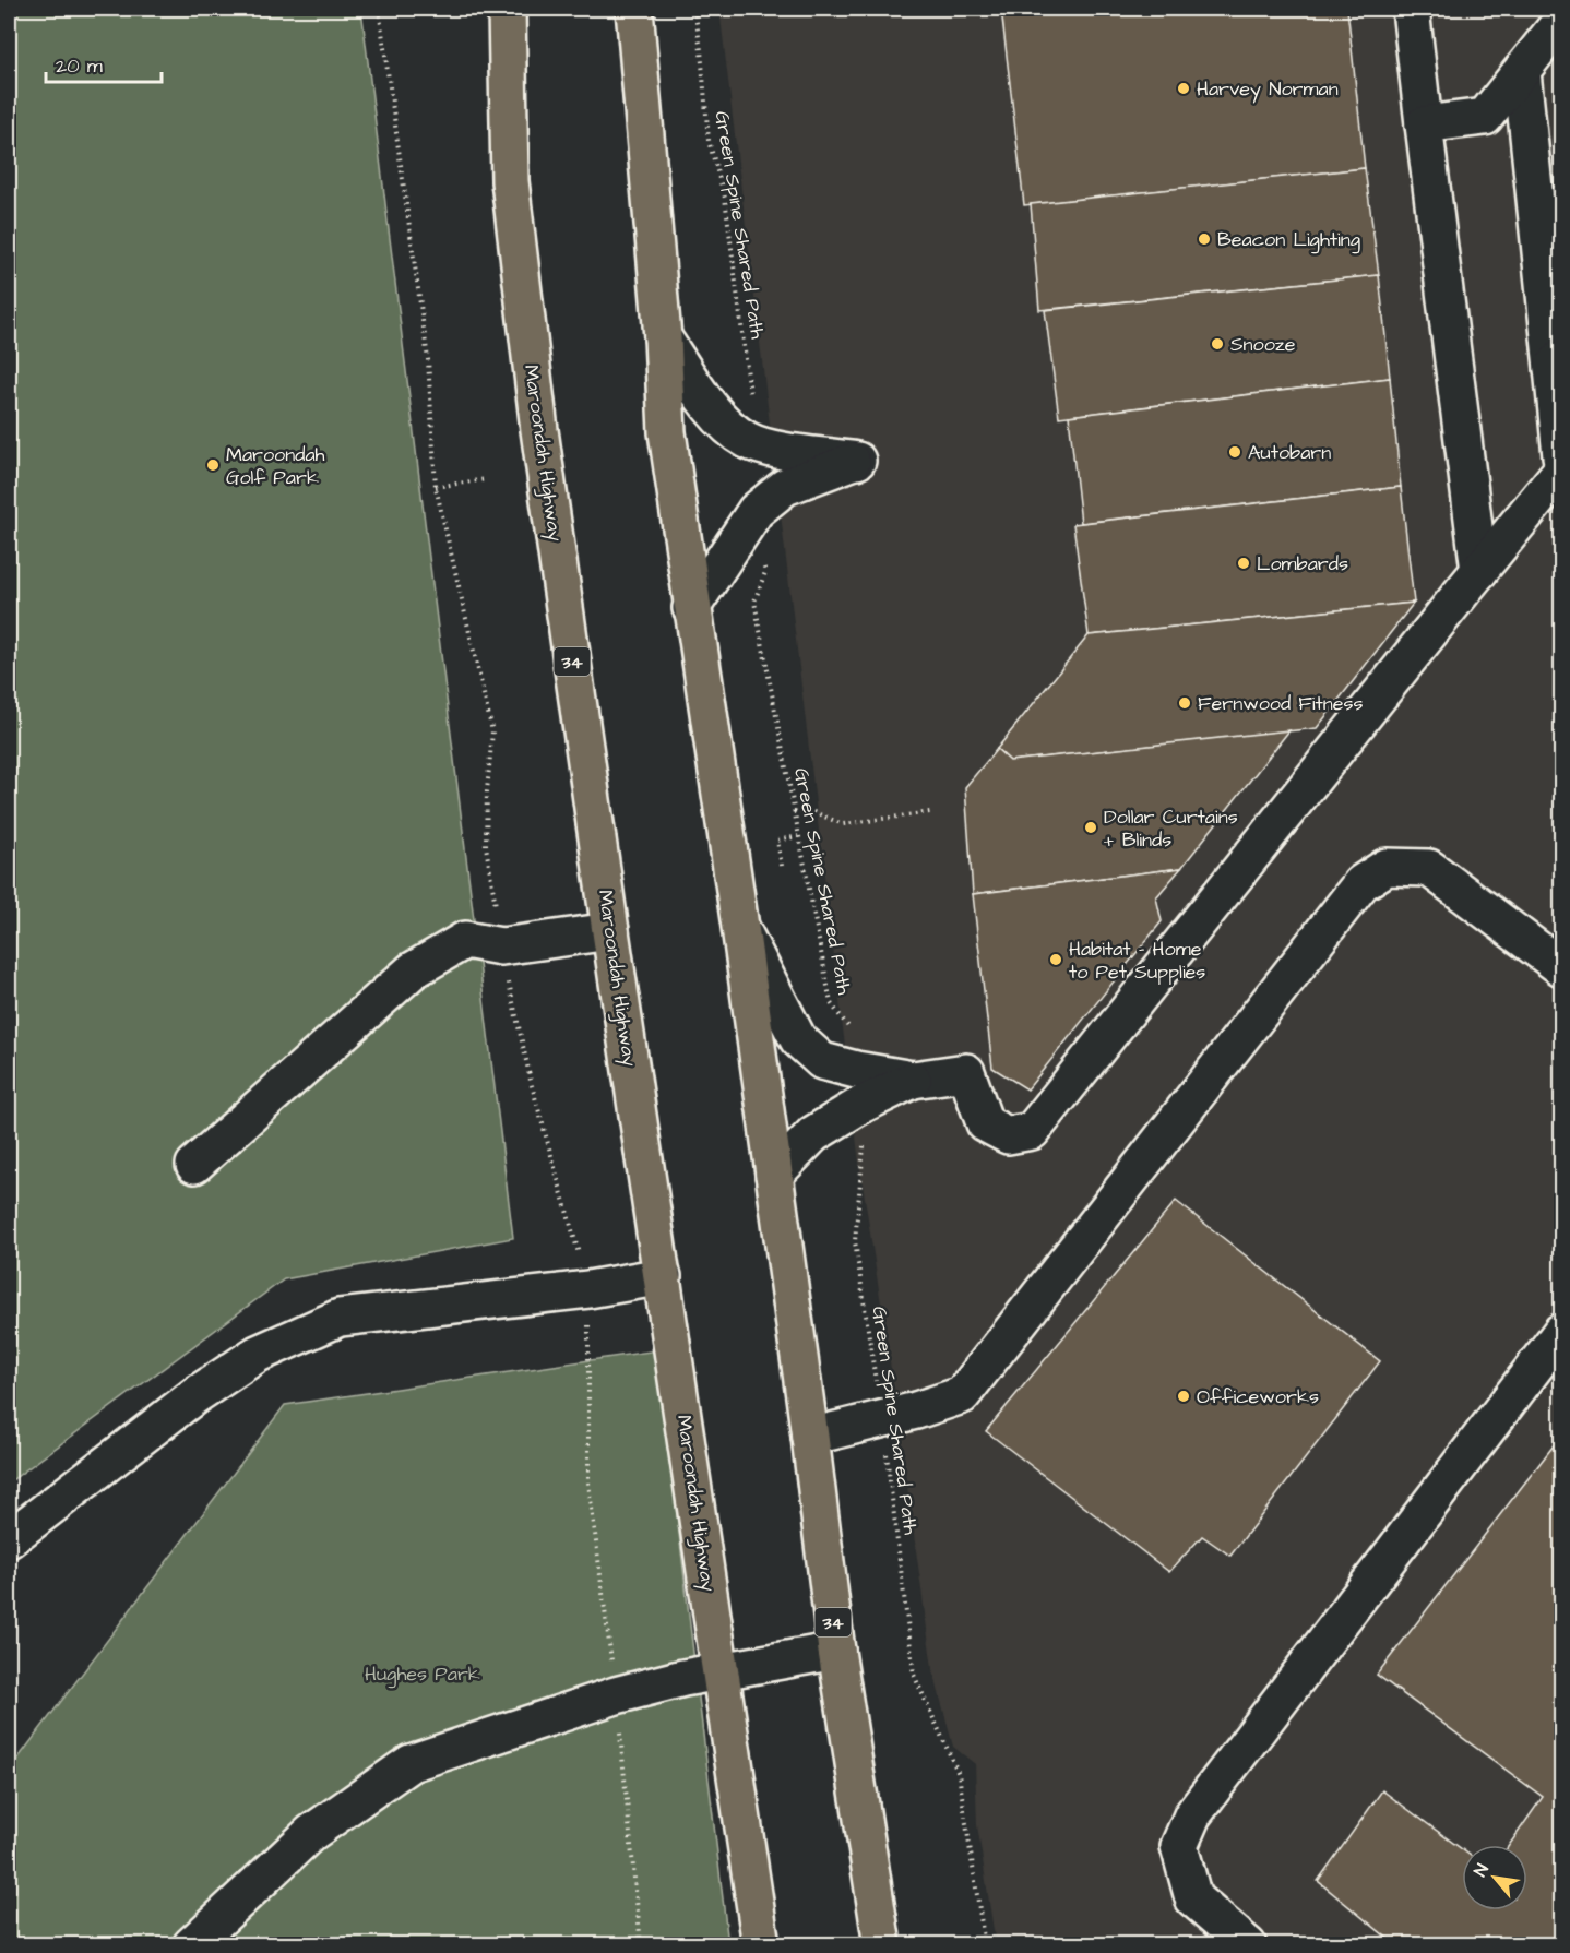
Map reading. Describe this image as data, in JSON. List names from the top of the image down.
{
  "streets": {
    "highway": ["Maroondah Highway", "34"],
    "path": ["Green Spine Shared Path"]
  },
  "parks": ["Hughes Park"],
  "places": [
    "Harvey Norman",
    "Beacon Lighting",
    "Snooze",
    "Autobarn",
    "Maroondah Golf Park",
    "Lombards",
    "Fernwood Fitness",
    "Dollar Curtains + Blinds",
    "Habitat - Home to Pet Supplies",
    "Officeworks"
  ],
  "scale_bar": "20 m",
  "north": "top left"
}
